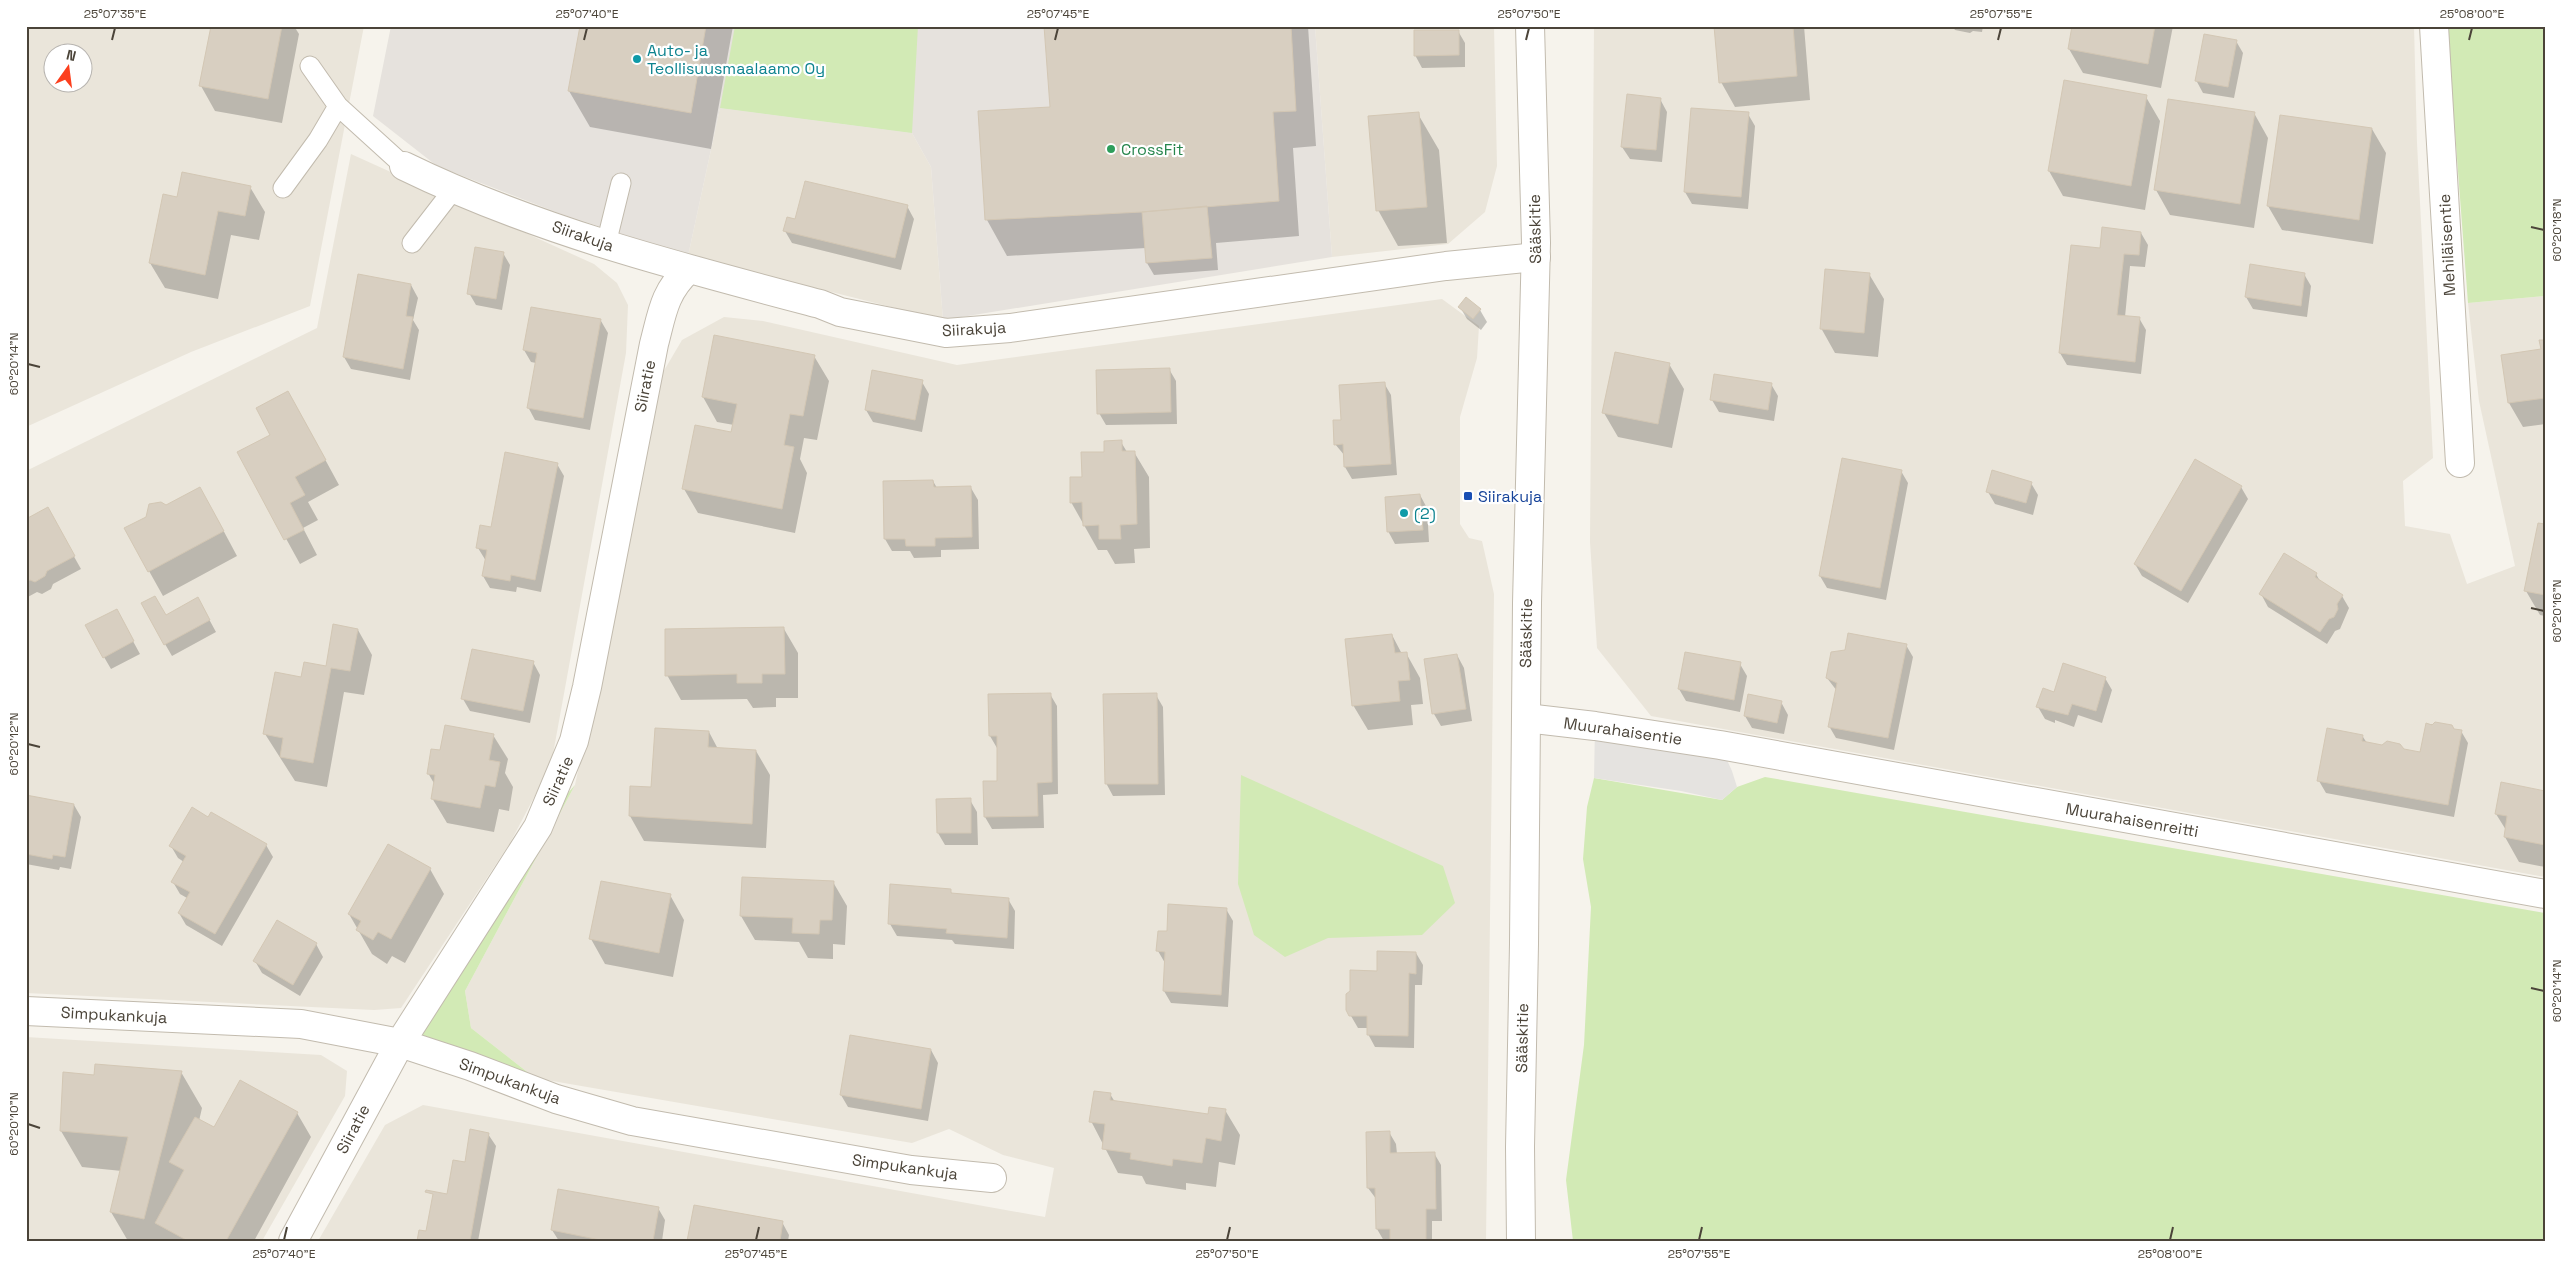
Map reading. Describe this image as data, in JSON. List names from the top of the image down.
{
  "streets": {
    "street": [
      "Sääskitie",
      "Siirakuja",
      "Mehiläisentie",
      "Siiratie",
      "Muurahaisentie",
      "Muurahaisenreitti",
      "Simpukankuja"
    ]
  },
  "crossings": [
    ["Sääskitie", "Siirakuja"],
    ["Sääskitie", "Muurahaisentie"],
    ["Siirakuja", "Siiratie"],
    ["Siiratie", "Simpukankuja"],
    ["Muurahaisentie", "Muurahaisenreitti"]
  ],
  "places": {
    "other": ["Auto- ja Teollisuusmaalaamo Oy", "CrossFit", "(2)"],
    "transit": ["Siirakuja"]
  },
  "north": "top",
  "coordinates": [
    "25°07'35\"E",
    "25°07'40\"E",
    "25°07'45\"E",
    "25°07'50\"E",
    "25°07'55\"E",
    "25°08'00\"E",
    "60°20'18\"N",
    "60°20'14\"N",
    "60°20'16\"N",
    "60°20'12\"N",
    "60°20'10\"N"
  ]
}
